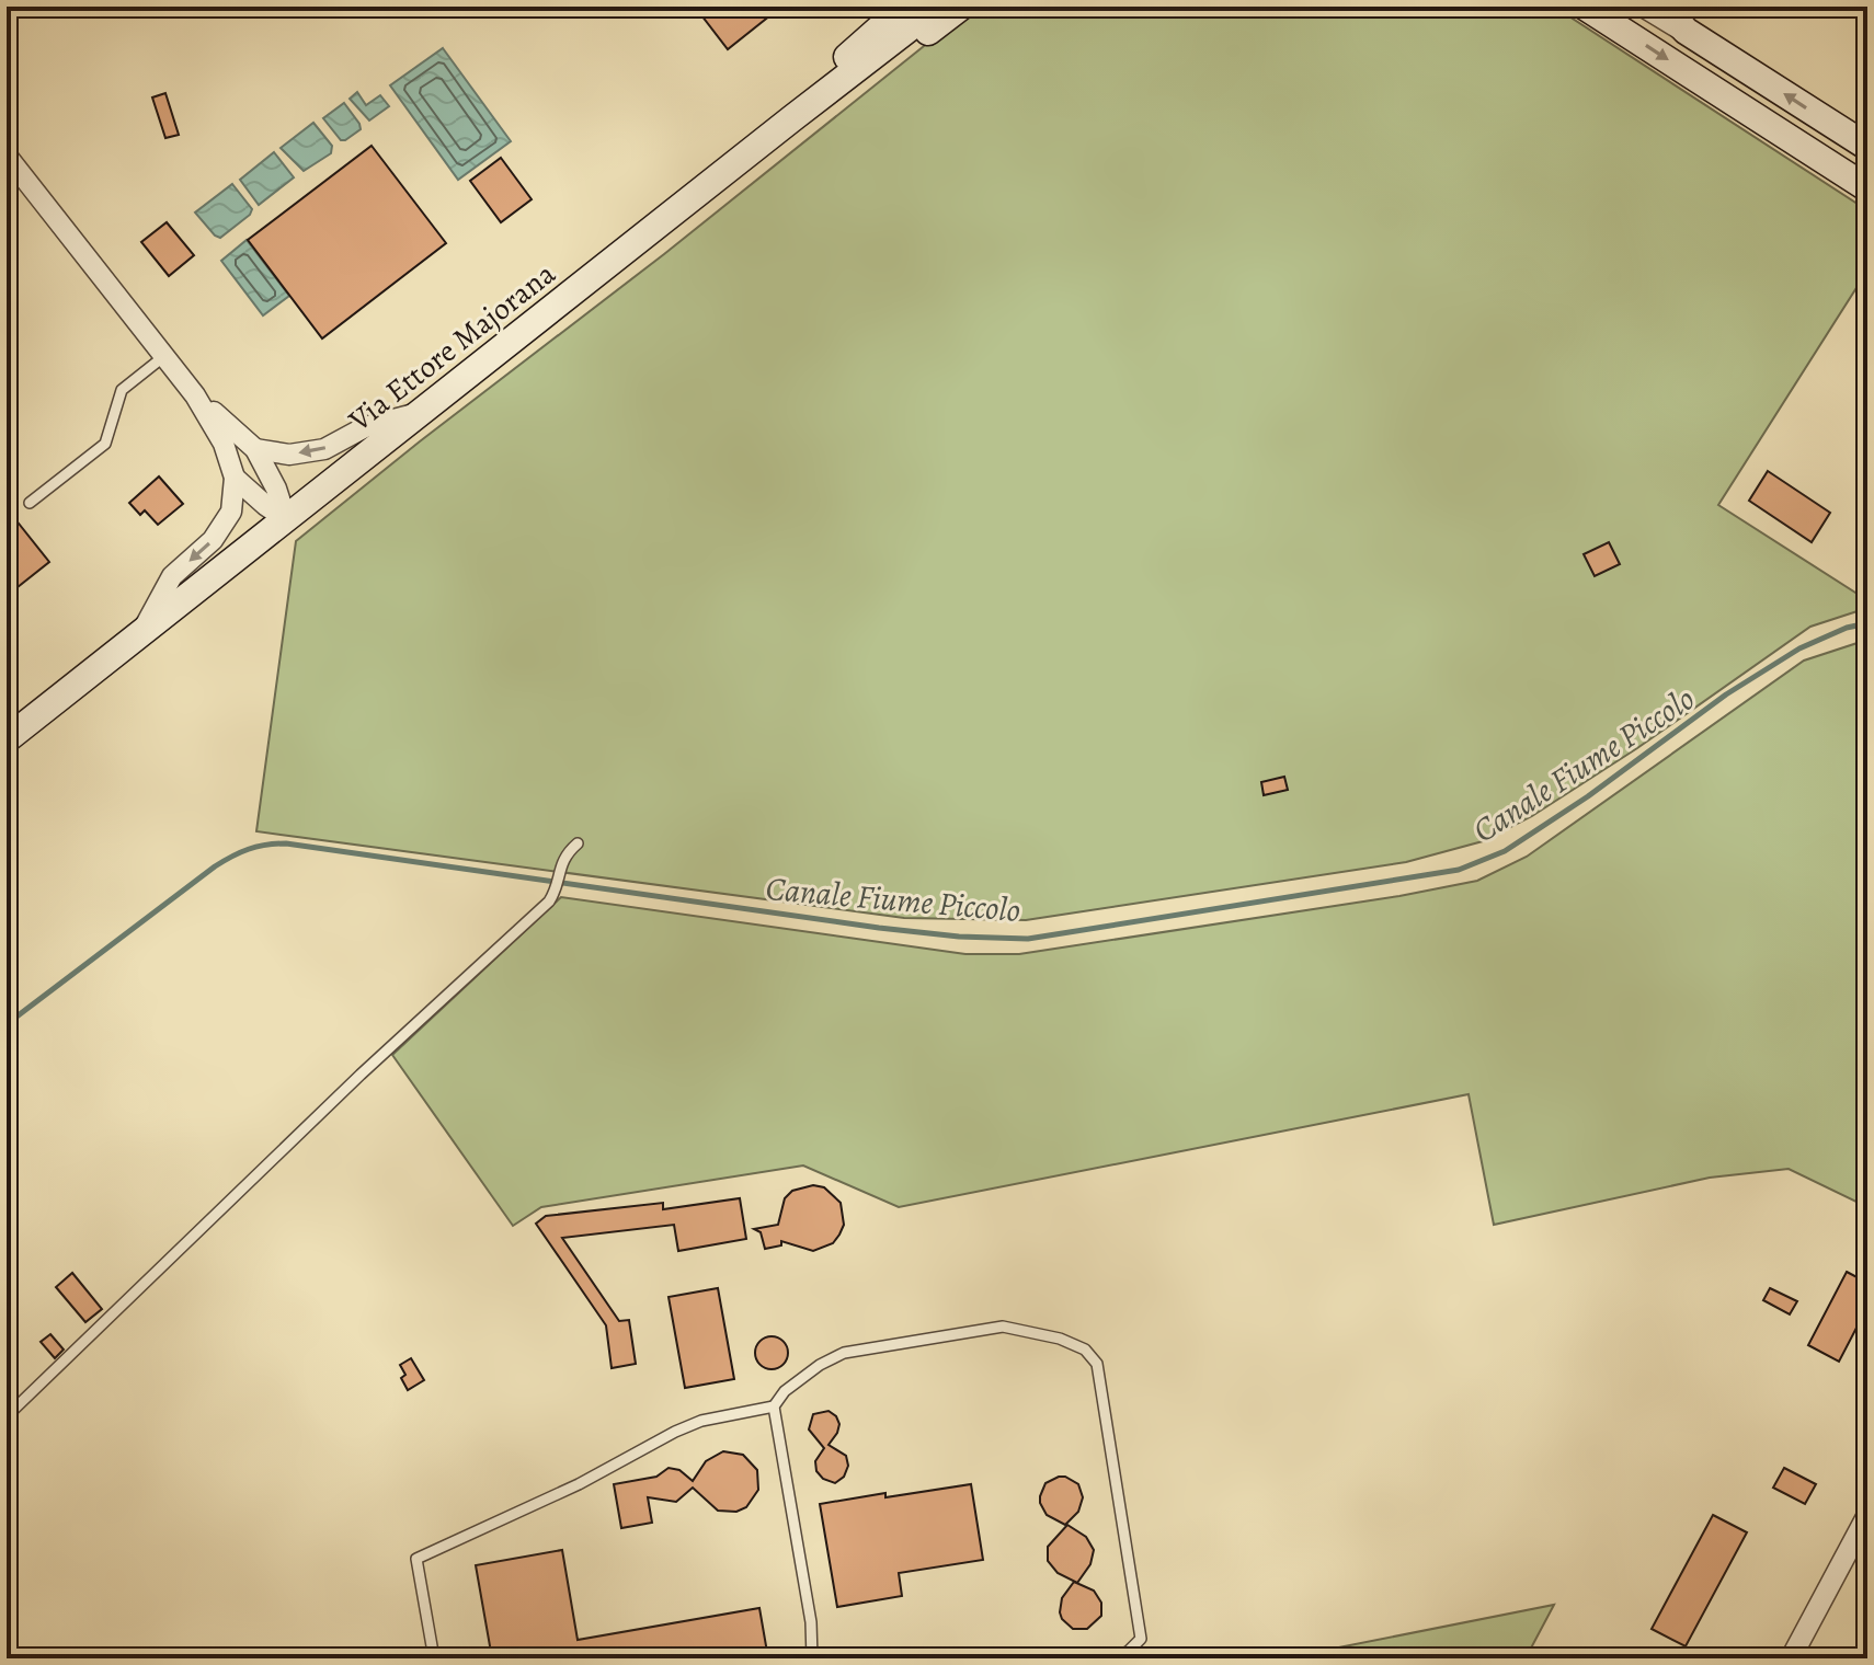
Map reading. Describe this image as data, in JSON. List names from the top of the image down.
{
  "streets": {
    "main road": ["Via Ettore Majorana"]
  },
  "water": ["Canale Fiume Piccolo"]
}
